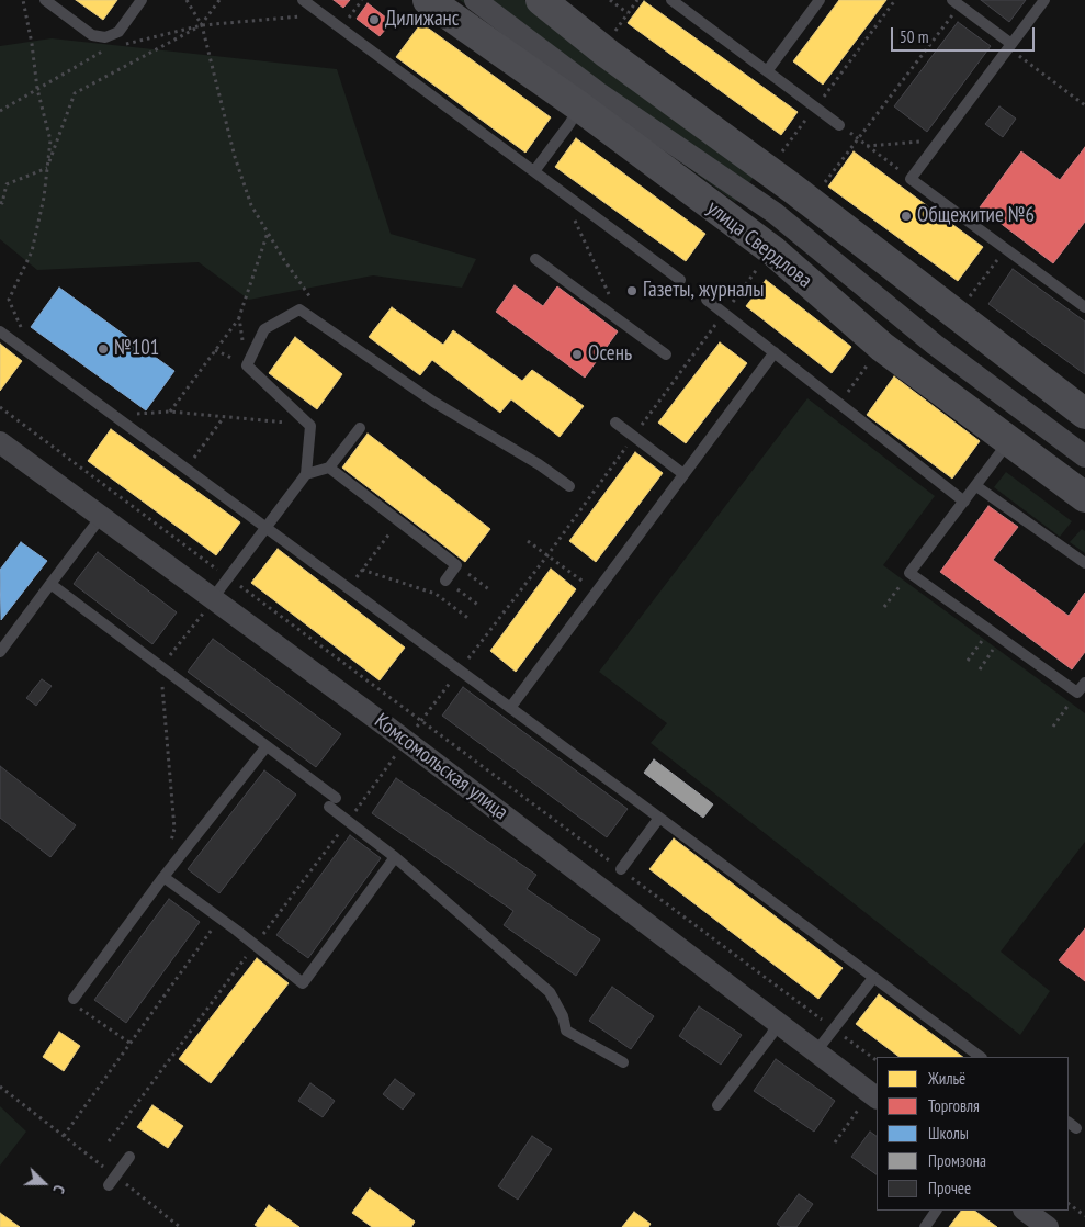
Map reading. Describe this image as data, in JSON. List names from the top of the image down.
{
  "streets": {
    "street": ["улица Свердлова", "Комсомольская улица"]
  },
  "places": [
    "Дилижанс",
    "Общежитие №6",
    "Газеты, журналы",
    "№101",
    "Осень"
  ],
  "legend": [
    "Жильё",
    "Торговля",
    "Школы",
    "Промзона",
    "Прочее"
  ],
  "scale_bar": "50 m",
  "north": "right"
}
